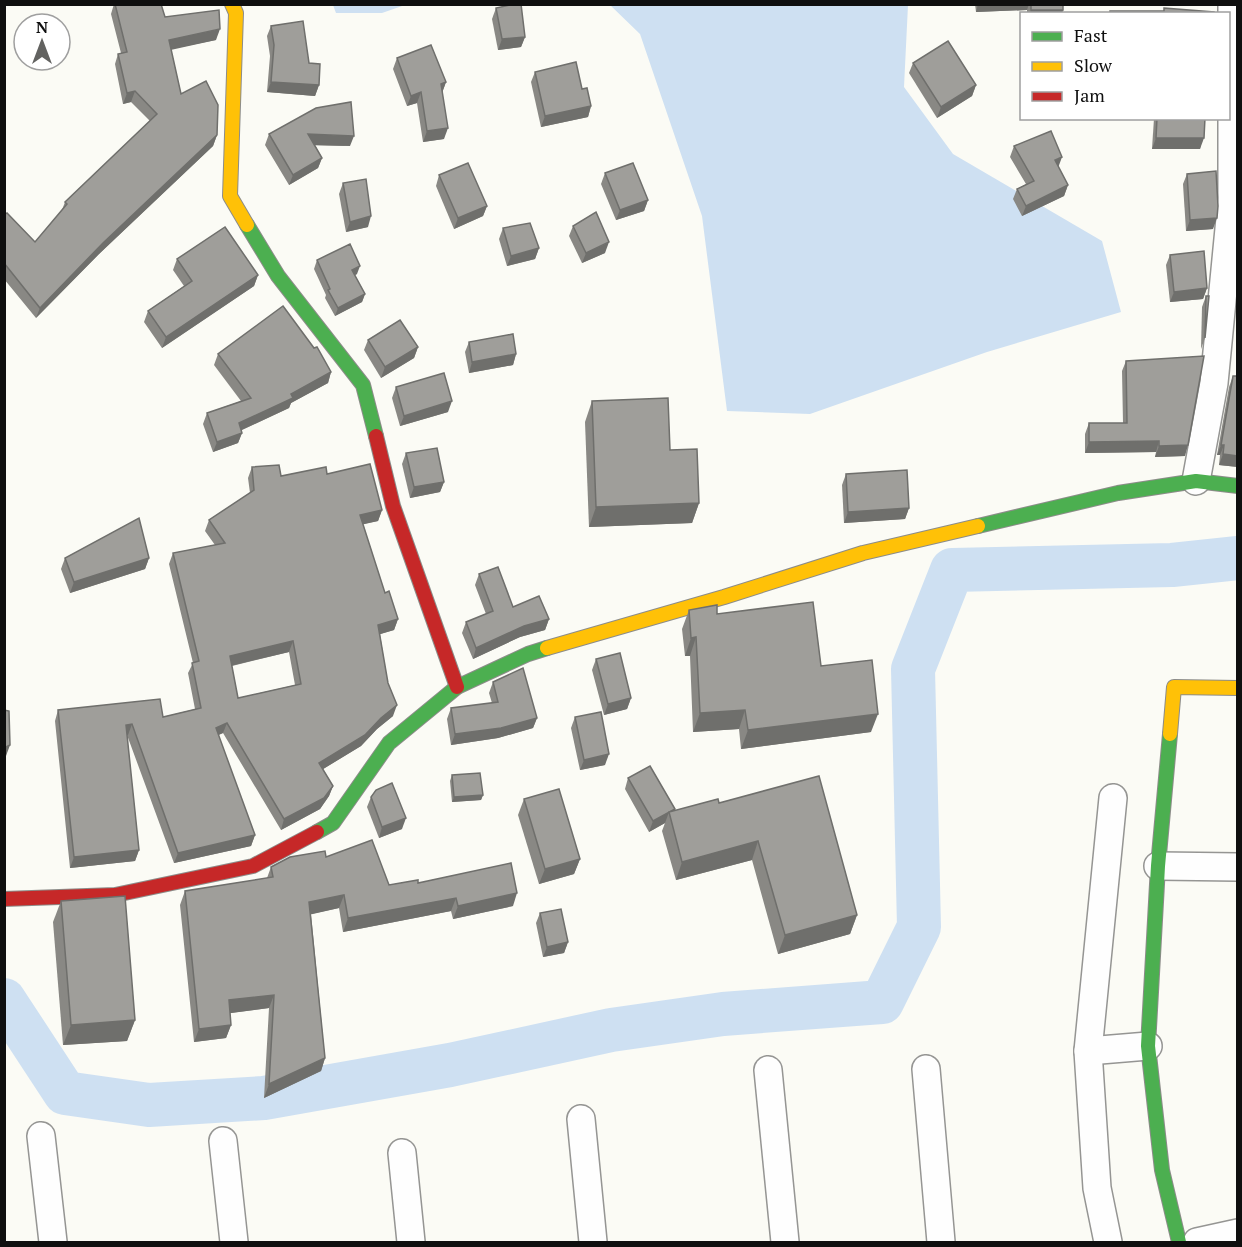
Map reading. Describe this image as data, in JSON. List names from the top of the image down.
{
  "legend": ["Fast", "Slow", "Jam"],
  "north": "top"
}
